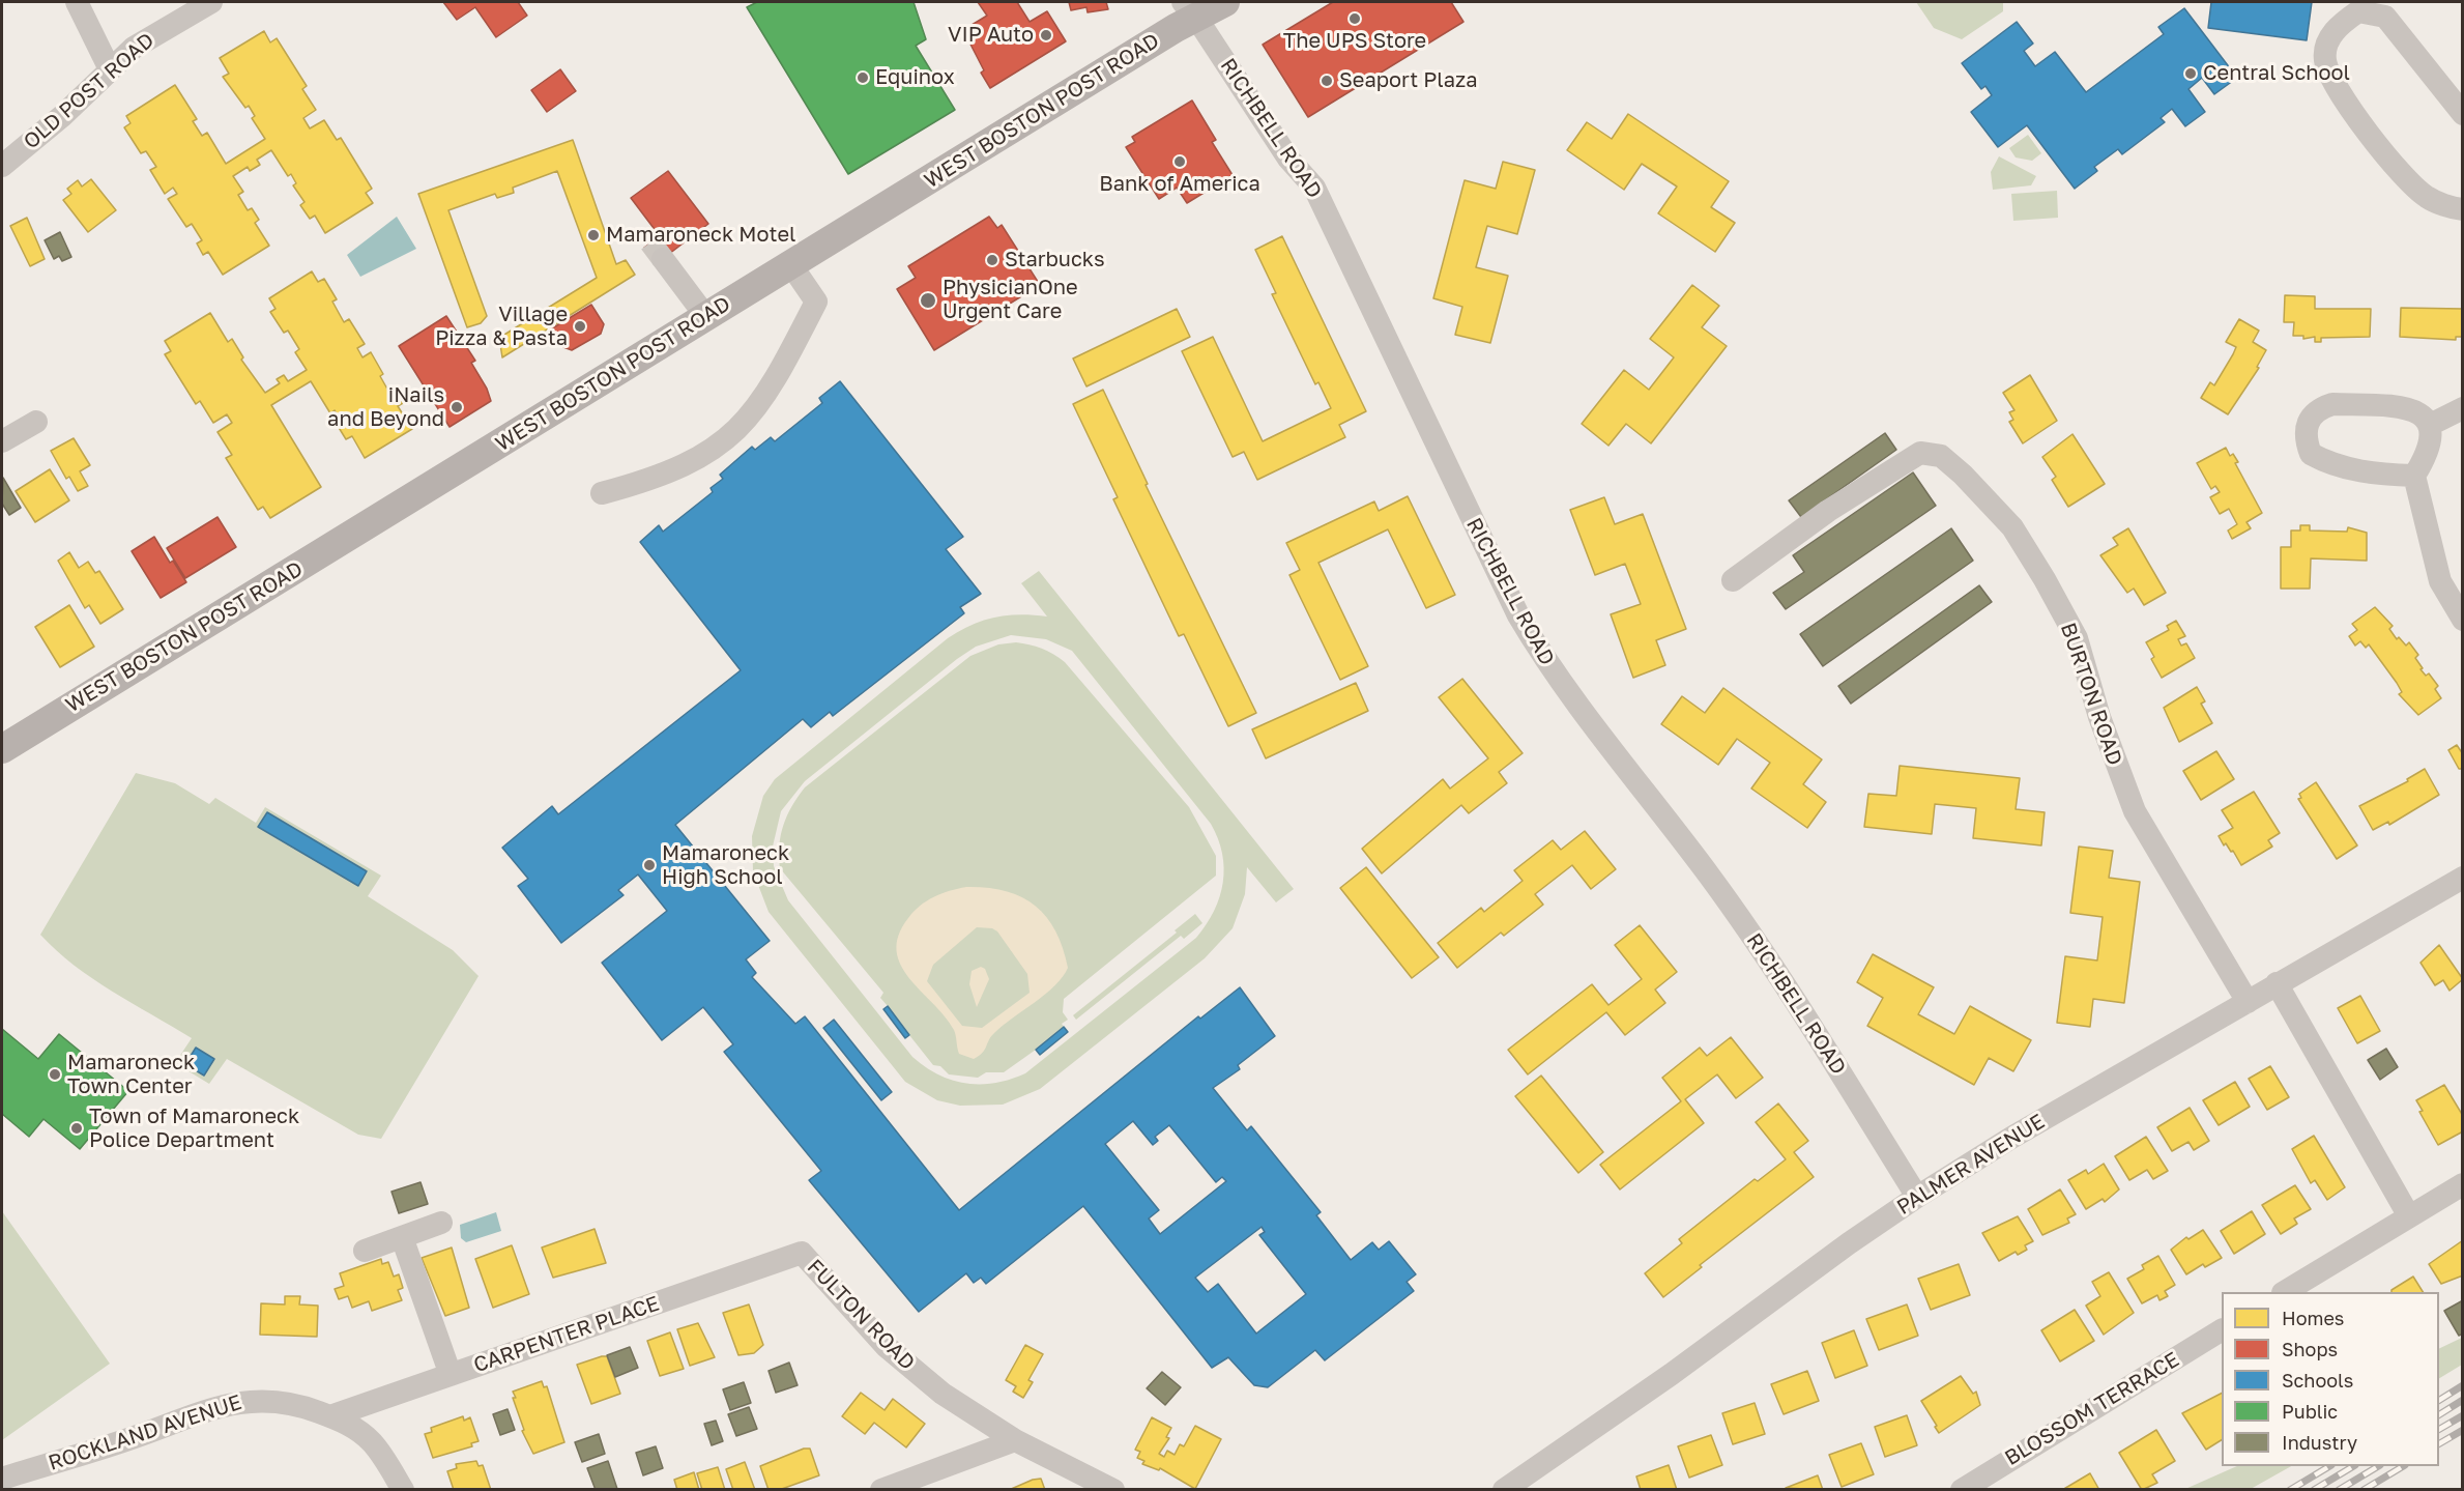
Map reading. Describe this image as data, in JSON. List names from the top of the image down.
{
  "streets": {
    "main road": ["WEST BOSTON POST ROAD"],
    "street": [
      "OLD POST ROAD",
      "RICHBELL ROAD",
      "BURTON ROAD",
      "PALMER AVENUE",
      "FULTON ROAD",
      "CARPENTER PLACE",
      "BLOSSOM TERRACE",
      "ROCKLAND AVENUE"
    ]
  },
  "crossings": [
    ["WEST BOSTON POST ROAD", "RICHBELL ROAD"],
    ["RICHBELL ROAD", "PALMER AVENUE"],
    ["BURTON ROAD", "PALMER AVENUE"],
    ["FULTON ROAD", "CARPENTER PLACE"],
    ["CARPENTER PLACE", "ROCKLAND AVENUE"]
  ],
  "places": [
    "The UPS Store",
    "VIP Auto",
    "Central School",
    "Equinox",
    "Seaport Plaza",
    "Bank of America",
    "Mamaroneck Motel",
    "Starbucks",
    "PhysicianOne Urgent Care",
    "Village Pizza & Pasta",
    "iNails and Beyond",
    "Mamaroneck High School",
    "Mamaroneck Town Center",
    "Town of Mamaroneck Police Department"
  ],
  "legend": [
    "Homes",
    "Shops",
    "Schools",
    "Public",
    "Industry"
  ]
}
